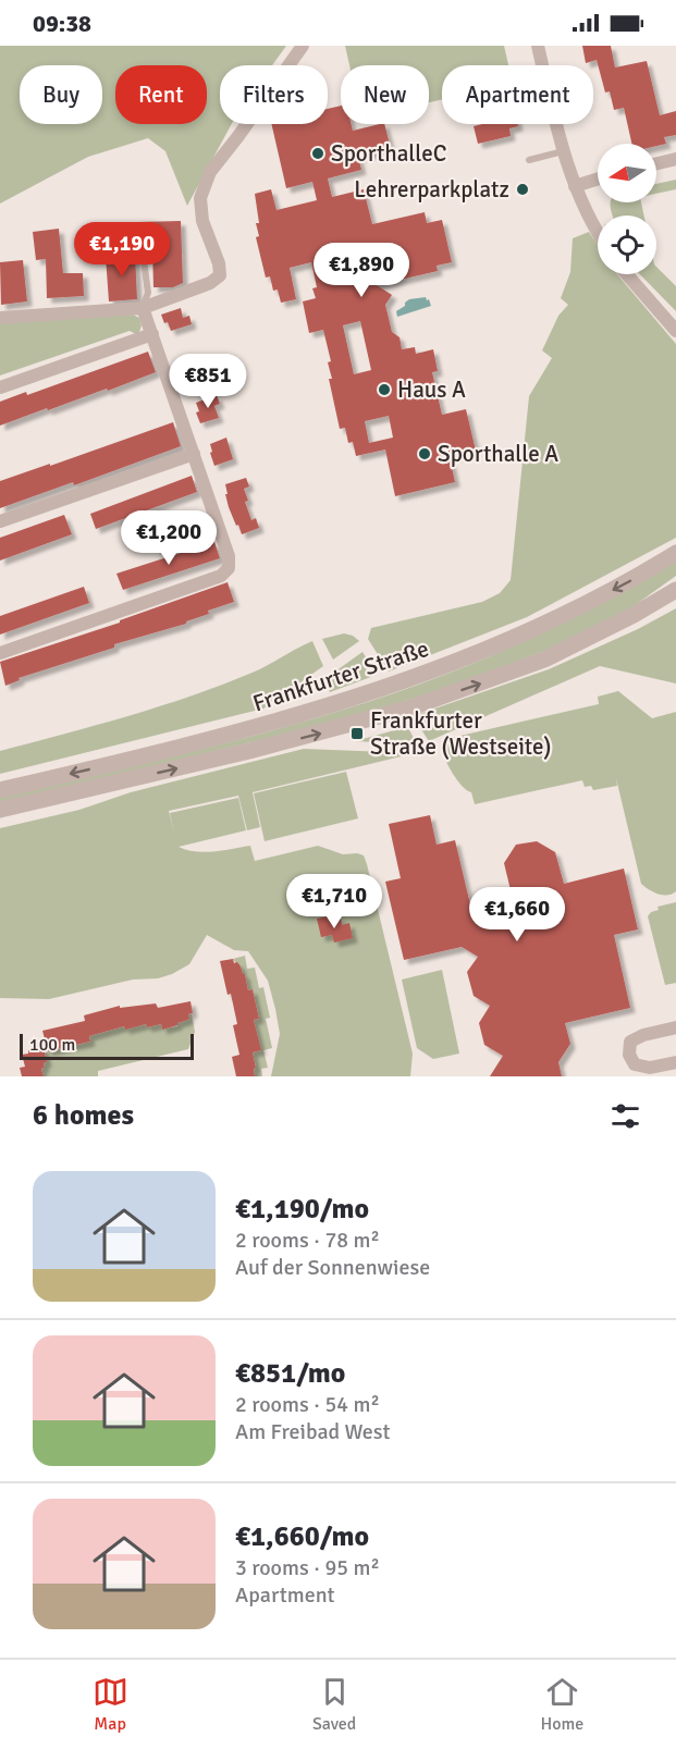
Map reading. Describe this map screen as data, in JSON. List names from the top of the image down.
{
  "streets": {
    "street": ["Frankfurter Straße"]
  },
  "places": {
    "other": [
      "SporthalleC",
      "Lehrerparkplatz",
      "Haus A",
      "Sporthalle A"
    ],
    "transit": ["Frankfurter Straße (Westseite)"]
  },
  "scale_bar": "100 m",
  "north": "left",
  "page": {
    "status": "09:38",
    "chip": [
      "Buy",
      "Rent",
      "Filters",
      "New",
      "Apartment"
    ],
    "price": [
      "€1,190",
      "€1,890",
      "€851",
      "€1,200",
      "€1,710",
      "€1,660"
    ],
    "scale": "100 m",
    "heading": "6 homes",
    "list": [
      {
        "name": "€1,190/mo",
        "note": "2 rooms · 78 m² · Auf der Sonnenwiese"
      },
      {
        "name": "€851/mo",
        "note": "2 rooms · 54 m² · Am Freibad West"
      },
      {
        "name": "€1,660/mo",
        "note": "3 rooms · 95 m² · Apartment"
      }
    ],
    "tabs": ["Map", "Saved", "Home"]
  }
}
